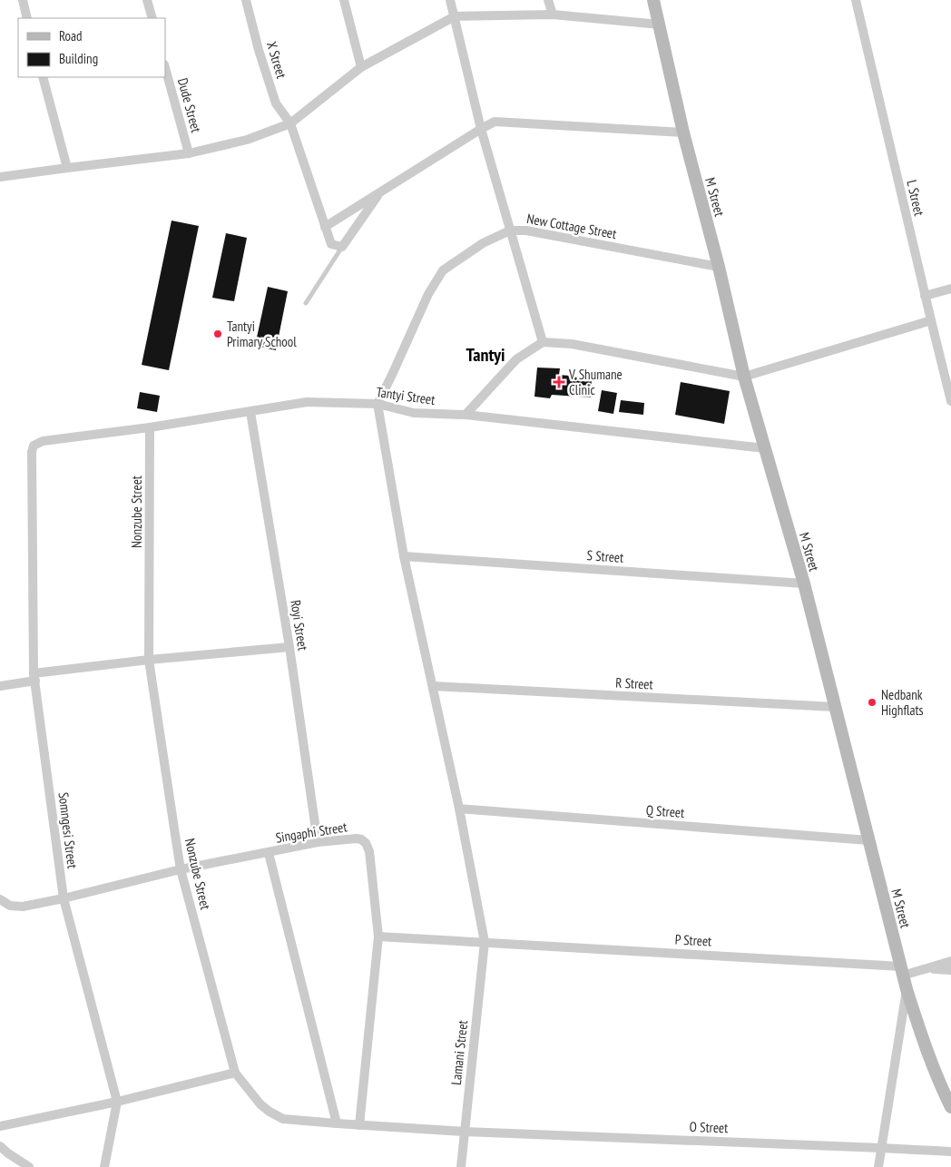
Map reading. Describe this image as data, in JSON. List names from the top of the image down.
{
  "streets": {
    "street": [
      "X Street",
      "Dude Street",
      "M Street",
      "L Street",
      "New Cottage Street",
      "Tantyi Street",
      "Nonzube Street",
      "S Street",
      "Royi Street",
      "R Street",
      "Q Street",
      "Somngesi Street",
      "Singaphi Street",
      "P Street",
      "Lamani Street",
      "O Street"
    ]
  },
  "crossings": [
    ["M Street", "New Cottage Street"],
    ["M Street", "Tantyi Street"],
    ["M Street", "S Street"],
    ["M Street", "R Street"],
    ["M Street", "Q Street"],
    ["M Street", "P Street"],
    ["New Cottage Street", "Tantyi Street"],
    ["New Cottage Street", "Lamani Street"],
    ["Tantyi Street", "Nonzube Street"],
    ["Tantyi Street", "Royi Street"],
    ["Tantyi Street", "Somngesi Street"],
    ["Tantyi Street", "Lamani Street"],
    ["Nonzube Street", "Singaphi Street"],
    ["Nonzube Street", "Lamani Street"],
    ["Nonzube Street", "O Street"],
    ["S Street", "Lamani Street"],
    ["Royi Street", "Singaphi Street"],
    ["R Street", "Lamani Street"],
    ["Q Street", "Lamani Street"],
    ["Somngesi Street", "Singaphi Street"],
    ["Singaphi Street", "P Street"],
    ["P Street", "Lamani Street"],
    ["Lamani Street", "O Street"]
  ],
  "districts": ["Tantyi"],
  "places": {
    "other": ["Tantyi Primary School", "Nedbank Highflats"],
    "health": ["V. Shumane Clinic"]
  },
  "legend": ["Road", "Building"]
}
